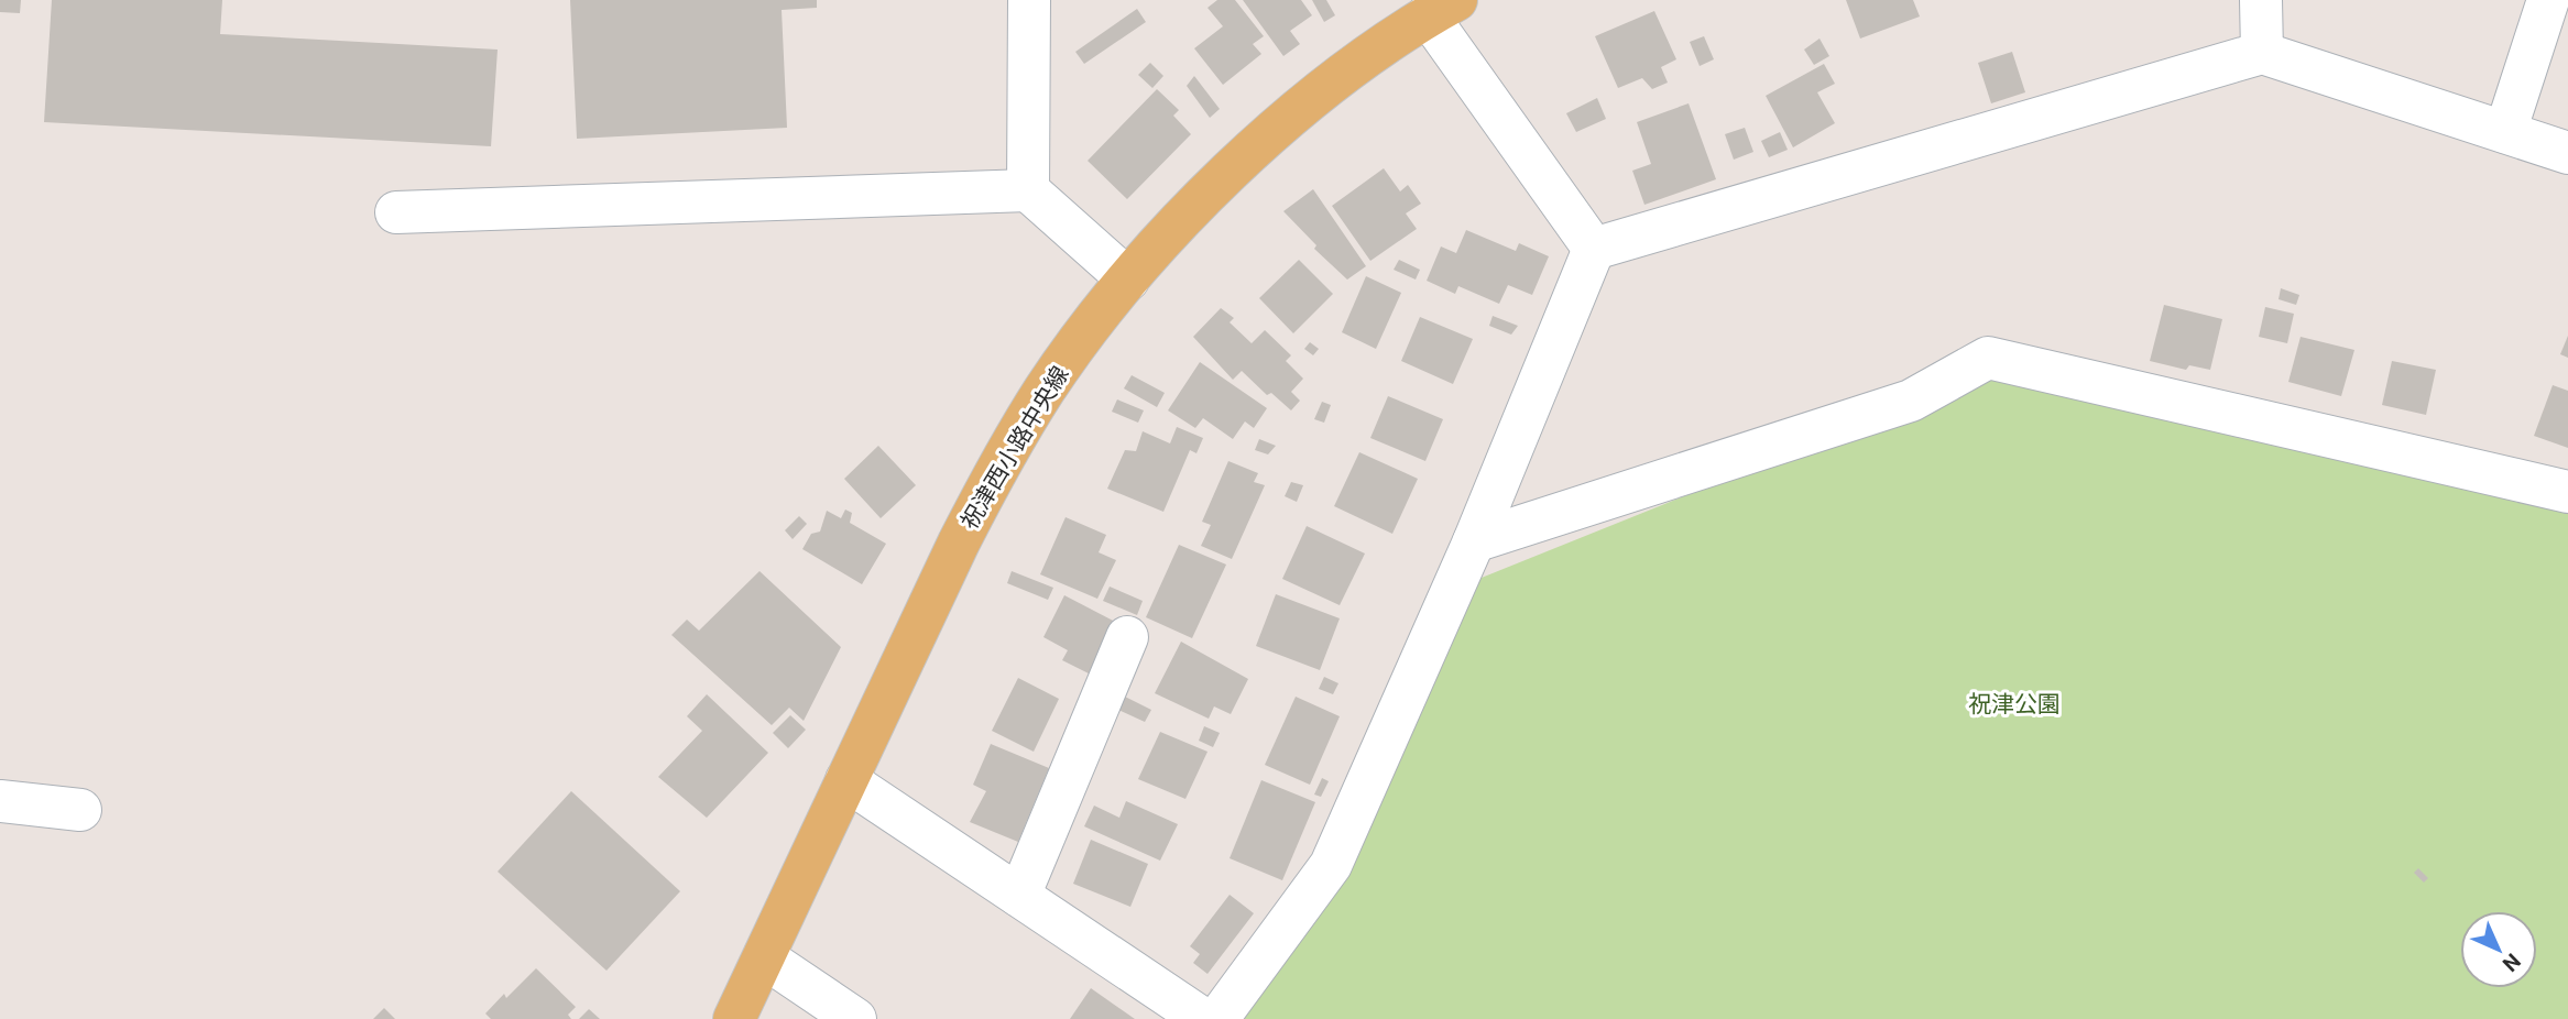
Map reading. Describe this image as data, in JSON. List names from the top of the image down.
{
  "streets": {
    "main road": ["祝津西小路中央線"]
  },
  "parks": ["祝津公園"],
  "north": "bottom right"
}
